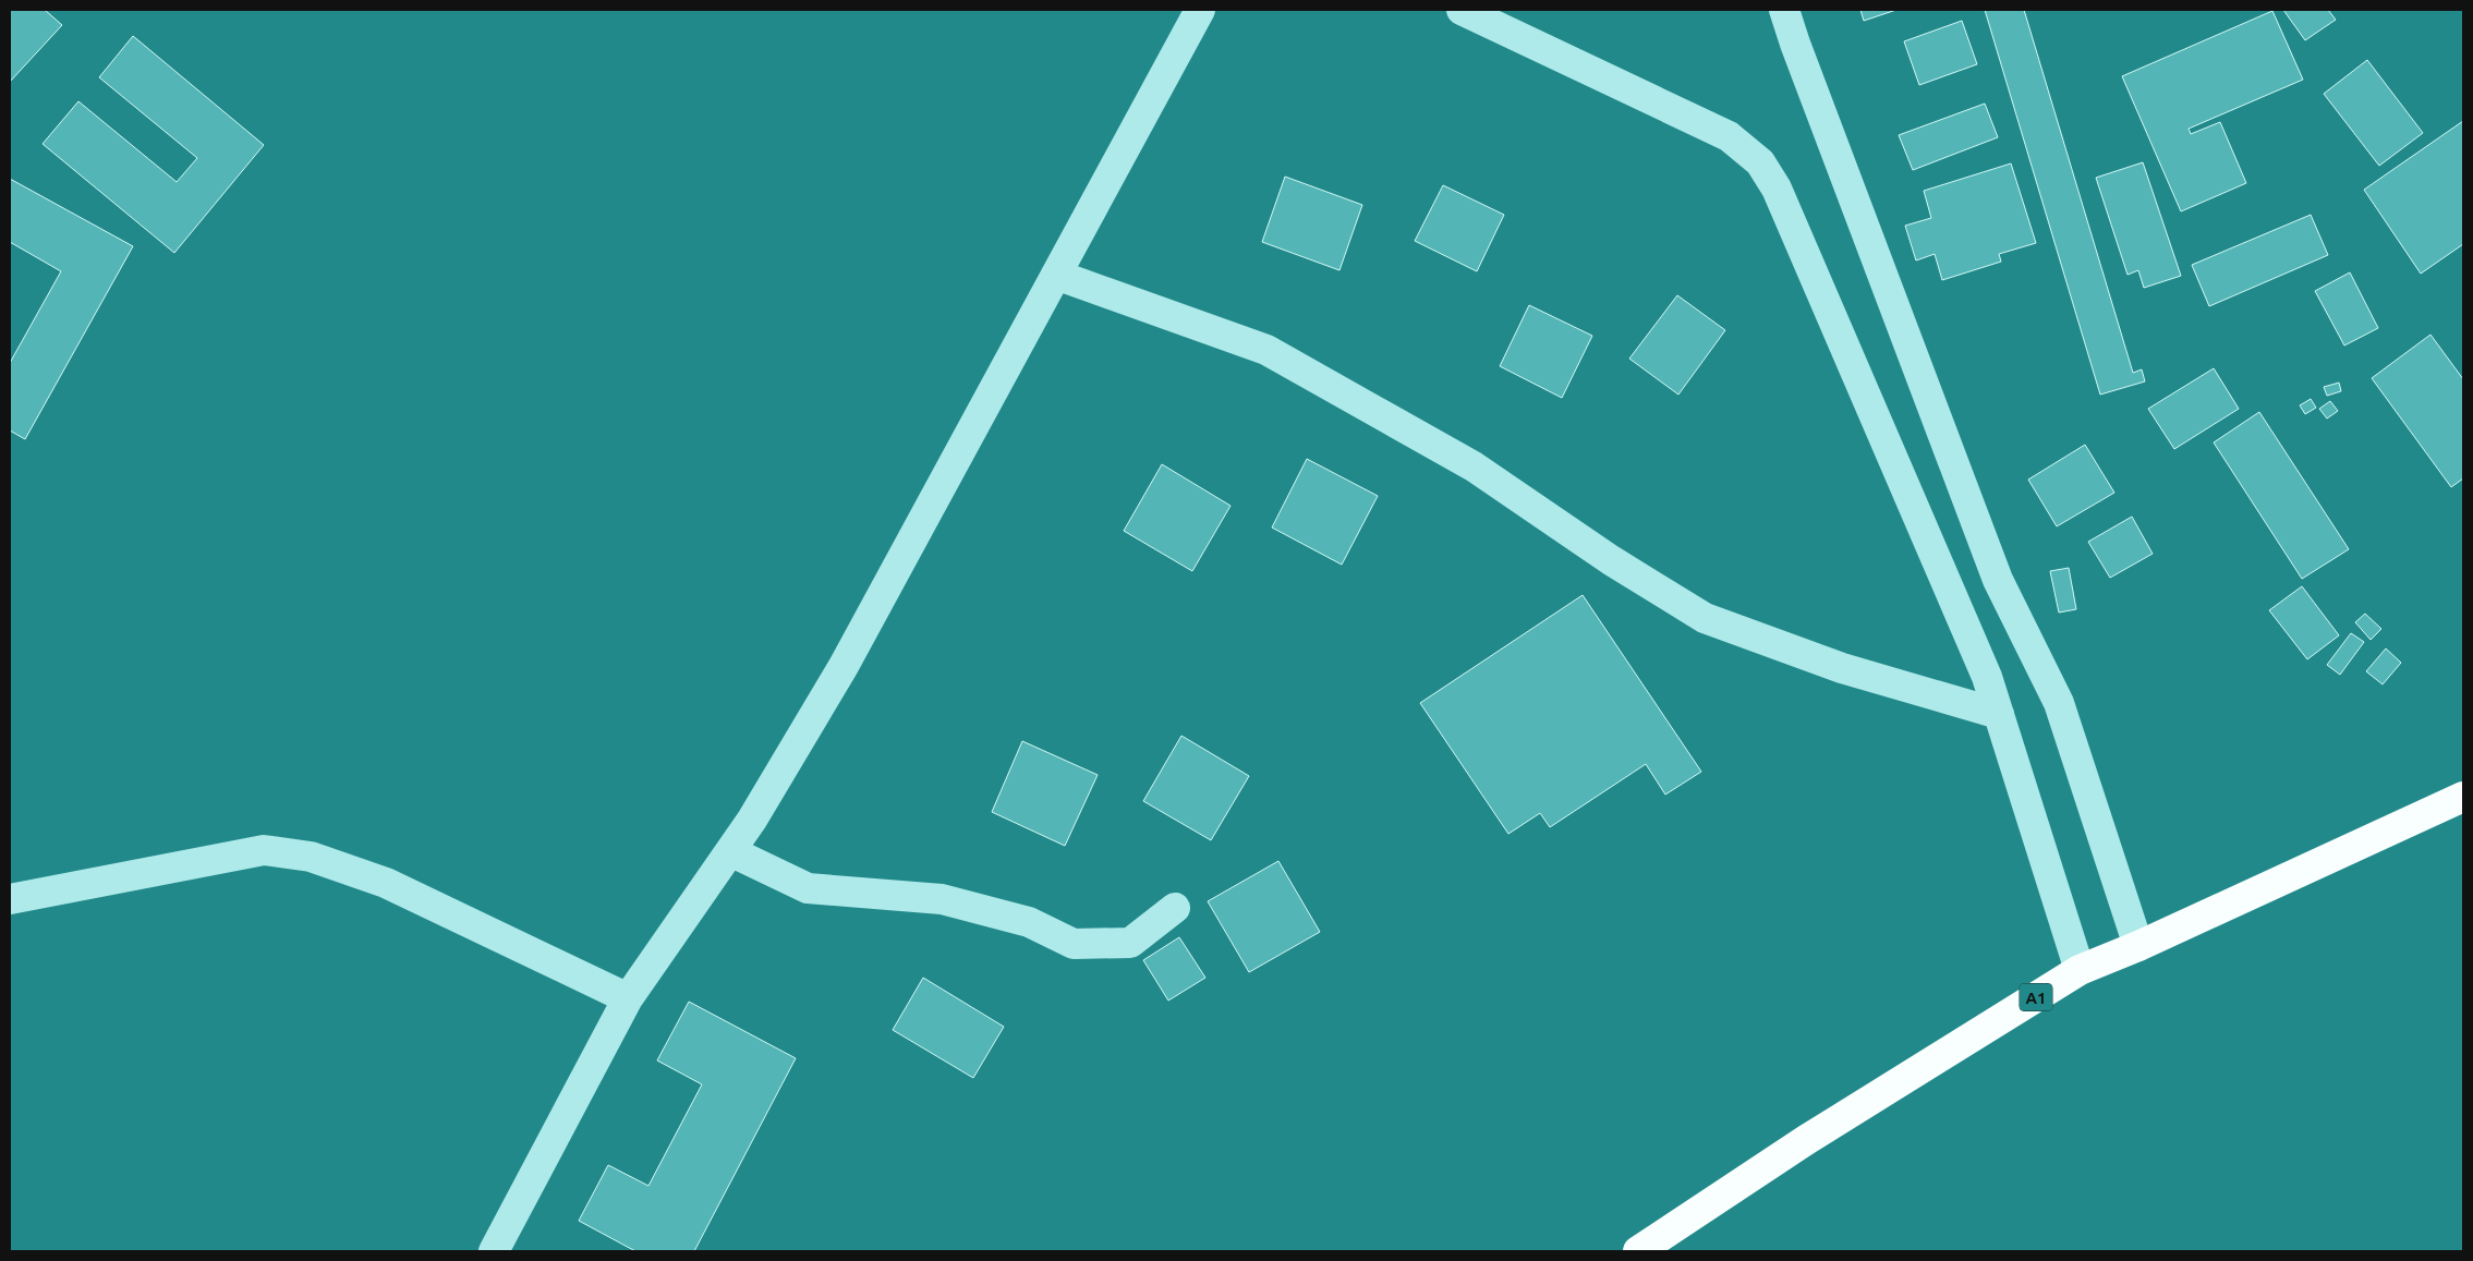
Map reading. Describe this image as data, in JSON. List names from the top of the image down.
{
  "streets": {
    "highway": ["A1"]
  }
}
